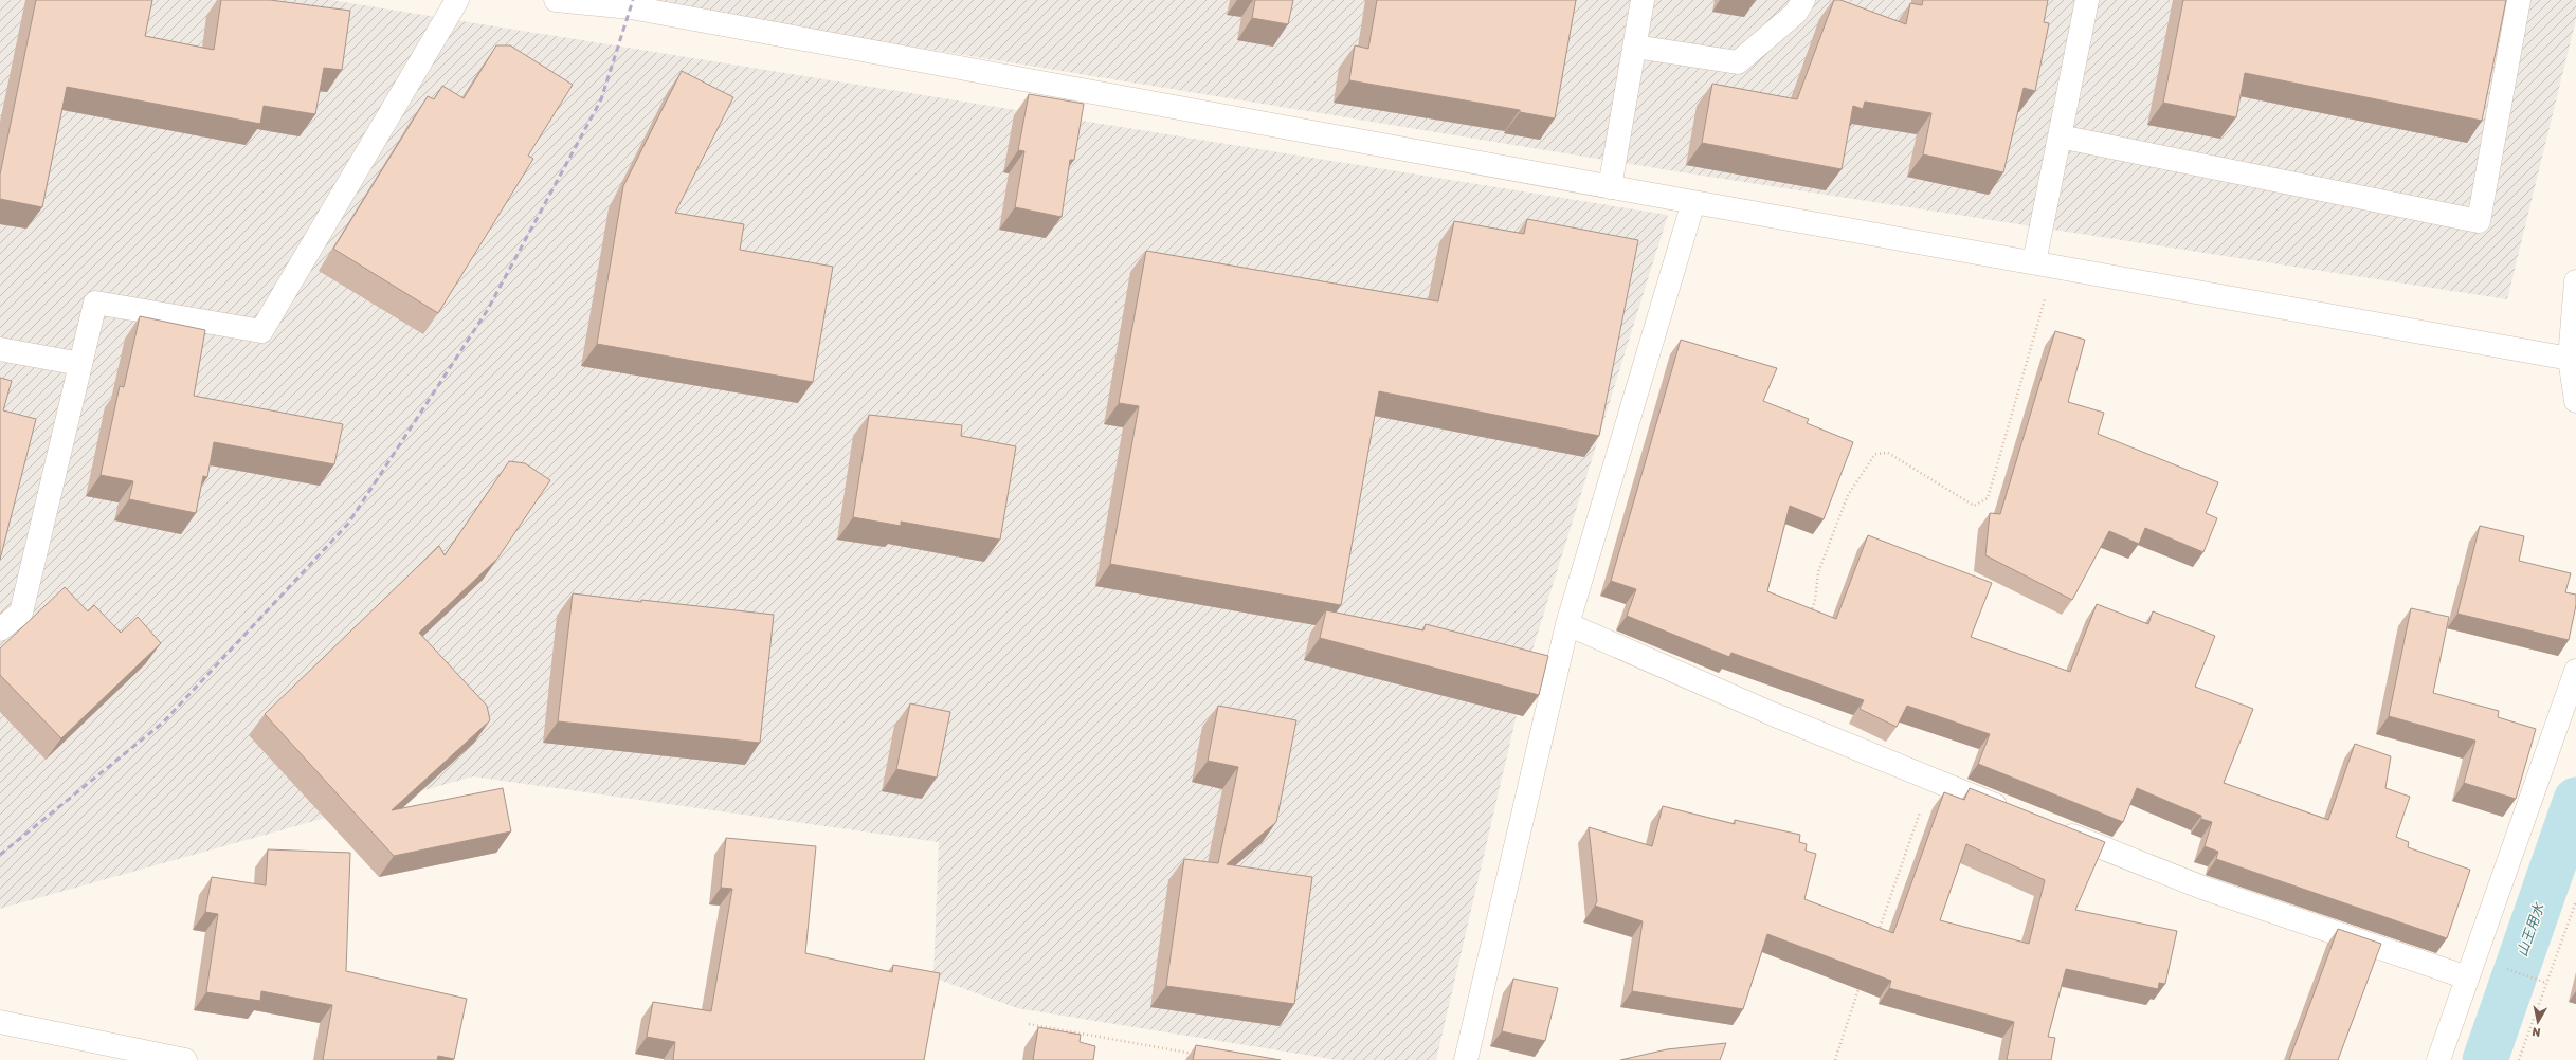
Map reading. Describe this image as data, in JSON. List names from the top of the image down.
{
  "water": ["山王用水"],
  "north": "bottom"
}
